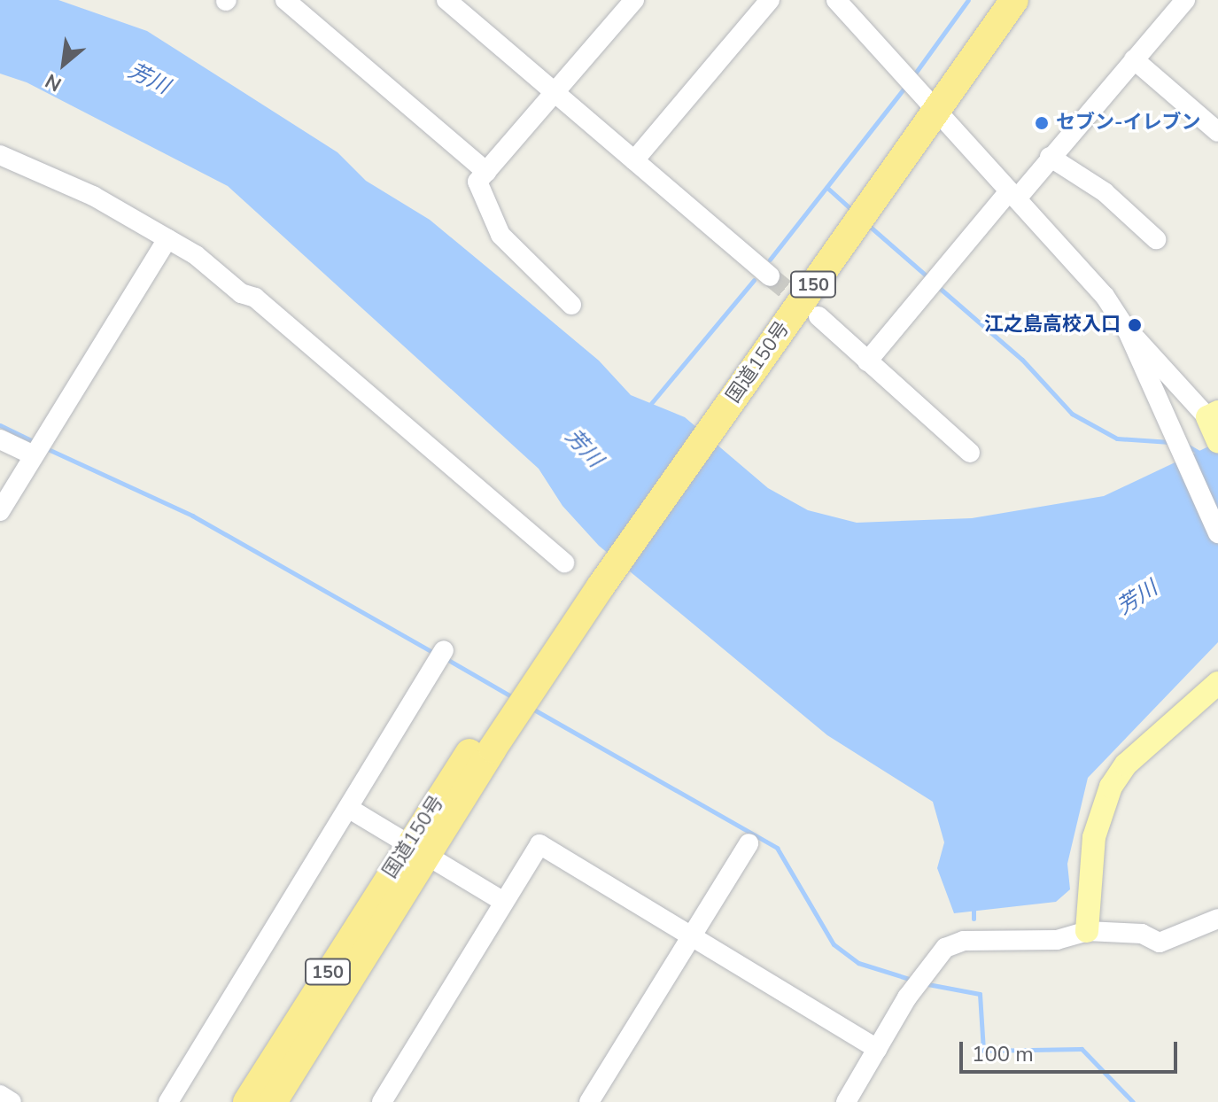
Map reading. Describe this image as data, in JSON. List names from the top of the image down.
{
  "streets": {
    "highway": ["150", "国道150号"]
  },
  "water": ["芳川"],
  "places": ["セブン-イレブン", "江之島高校入口"],
  "scale_bar": "100 m",
  "north": "bottom left"
}
